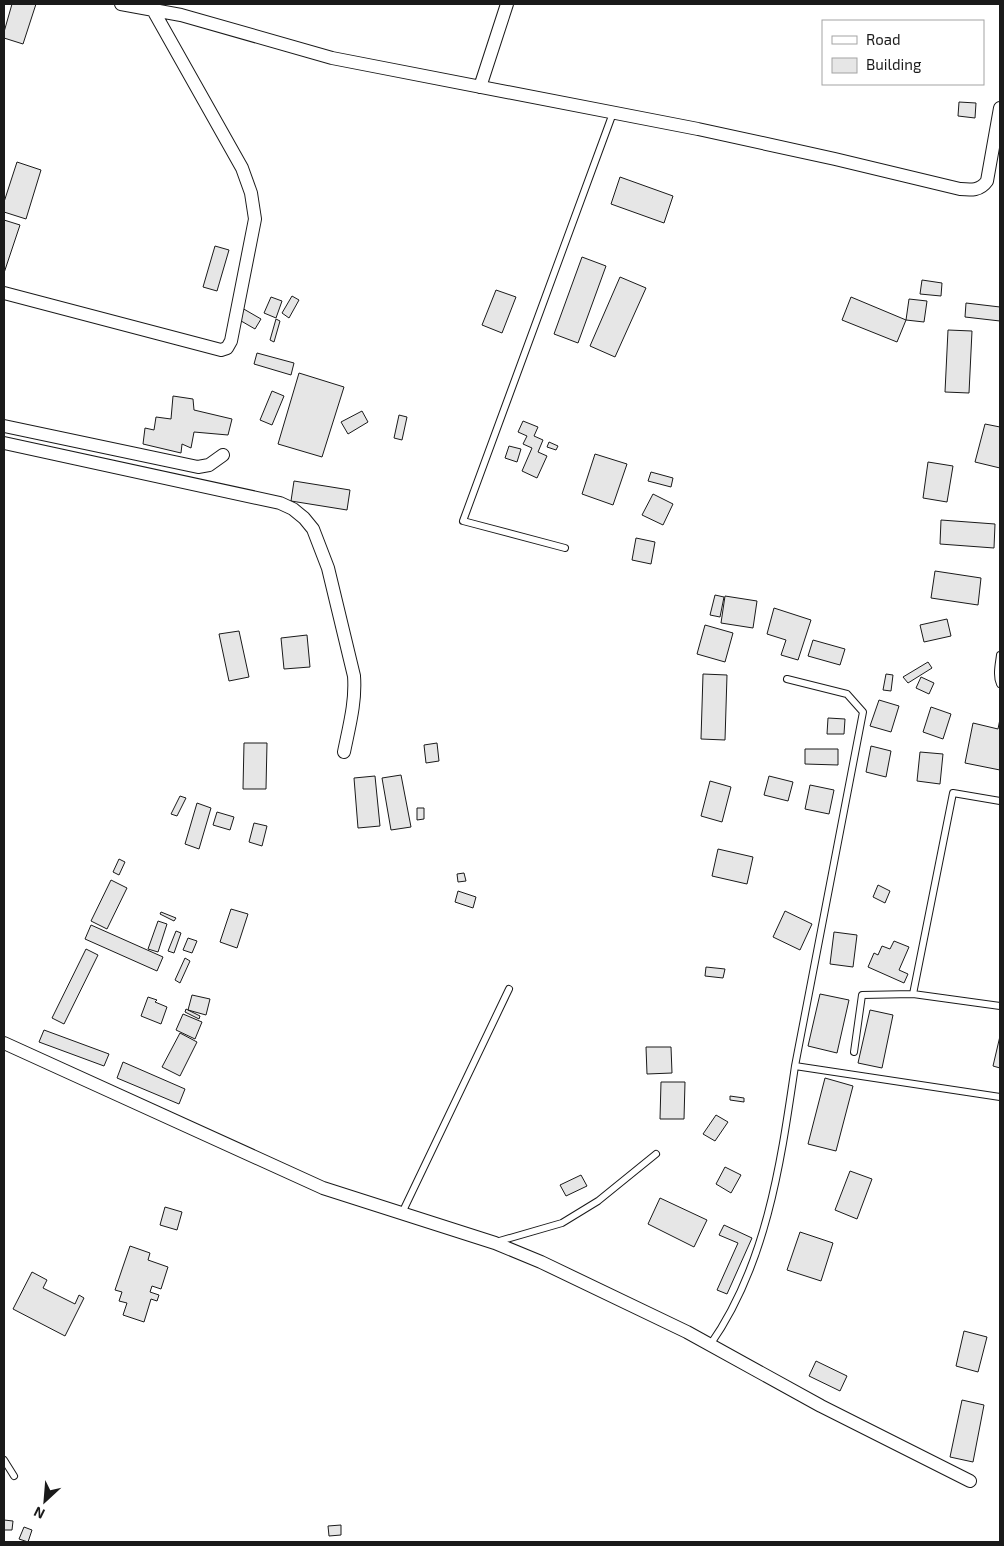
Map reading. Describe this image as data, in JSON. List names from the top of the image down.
{
  "legend": ["Road", "Building"],
  "north": "bottom left"
}
